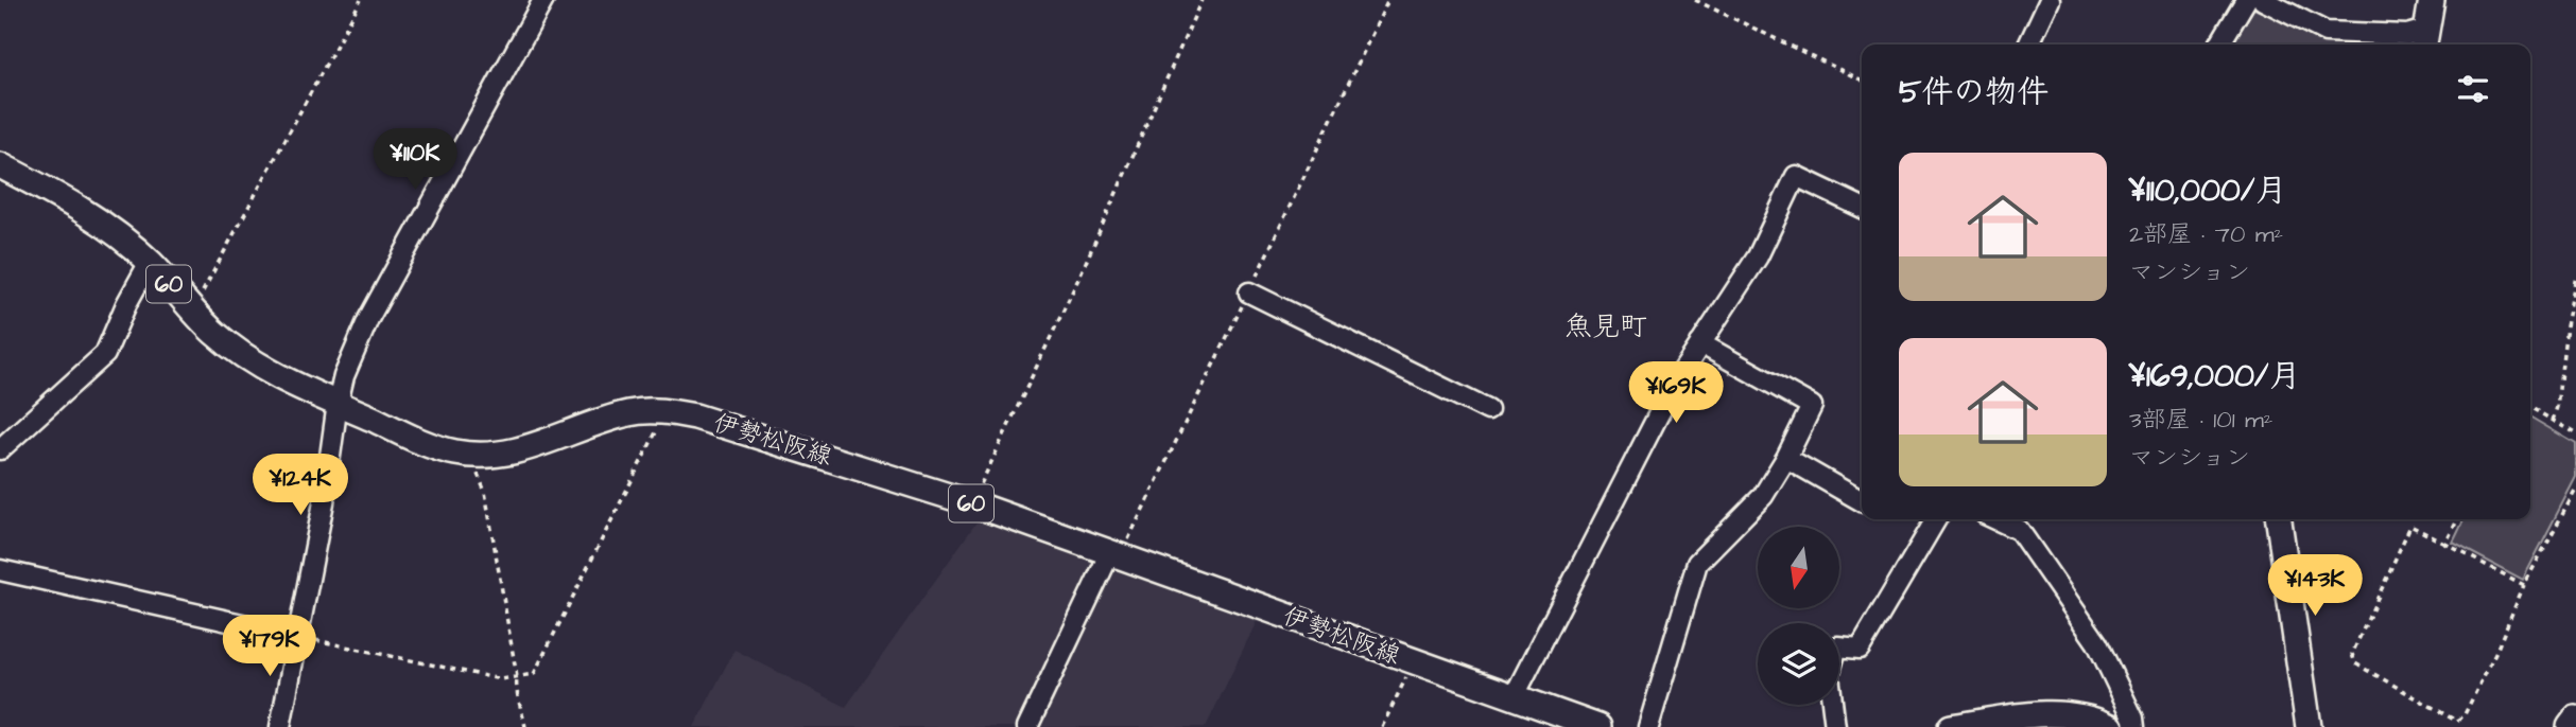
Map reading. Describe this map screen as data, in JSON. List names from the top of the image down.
{
  "streets": {
    "main road": ["60", "伊勢松阪線"]
  },
  "districts": ["魚見町"],
  "north": "bottom",
  "page": {
    "heading": "5件の物件",
    "price": [
      "¥110K",
      "¥169K",
      "¥124K",
      "¥143K",
      "¥179K"
    ],
    "list": [
      {
        "name": "¥110,000/月",
        "note": "2部屋 · 70 m² · マンション"
      },
      {
        "name": "¥169,000/月",
        "note": "3部屋 · 101 m² · マンション"
      }
    ]
  }
}
